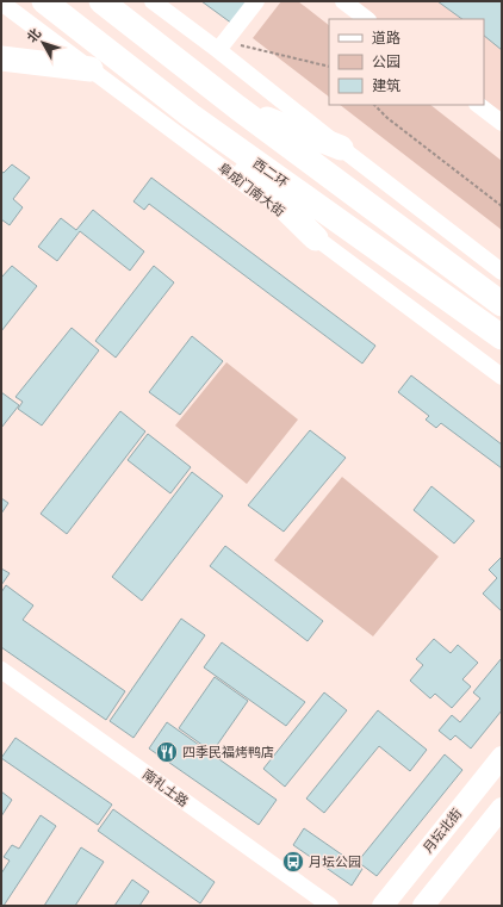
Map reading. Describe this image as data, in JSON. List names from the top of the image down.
{
  "streets": {
    "highway": ["西二环"],
    "main road": ["月坛北街"],
    "street": ["阜成门南大街", "南礼士路"]
  },
  "places": {
    "restaurant": ["四季民福烤鸭店"],
    "bus stop": ["月坛公园"]
  },
  "legend": ["道路", "公园", "建筑"],
  "north": "top left"
}
